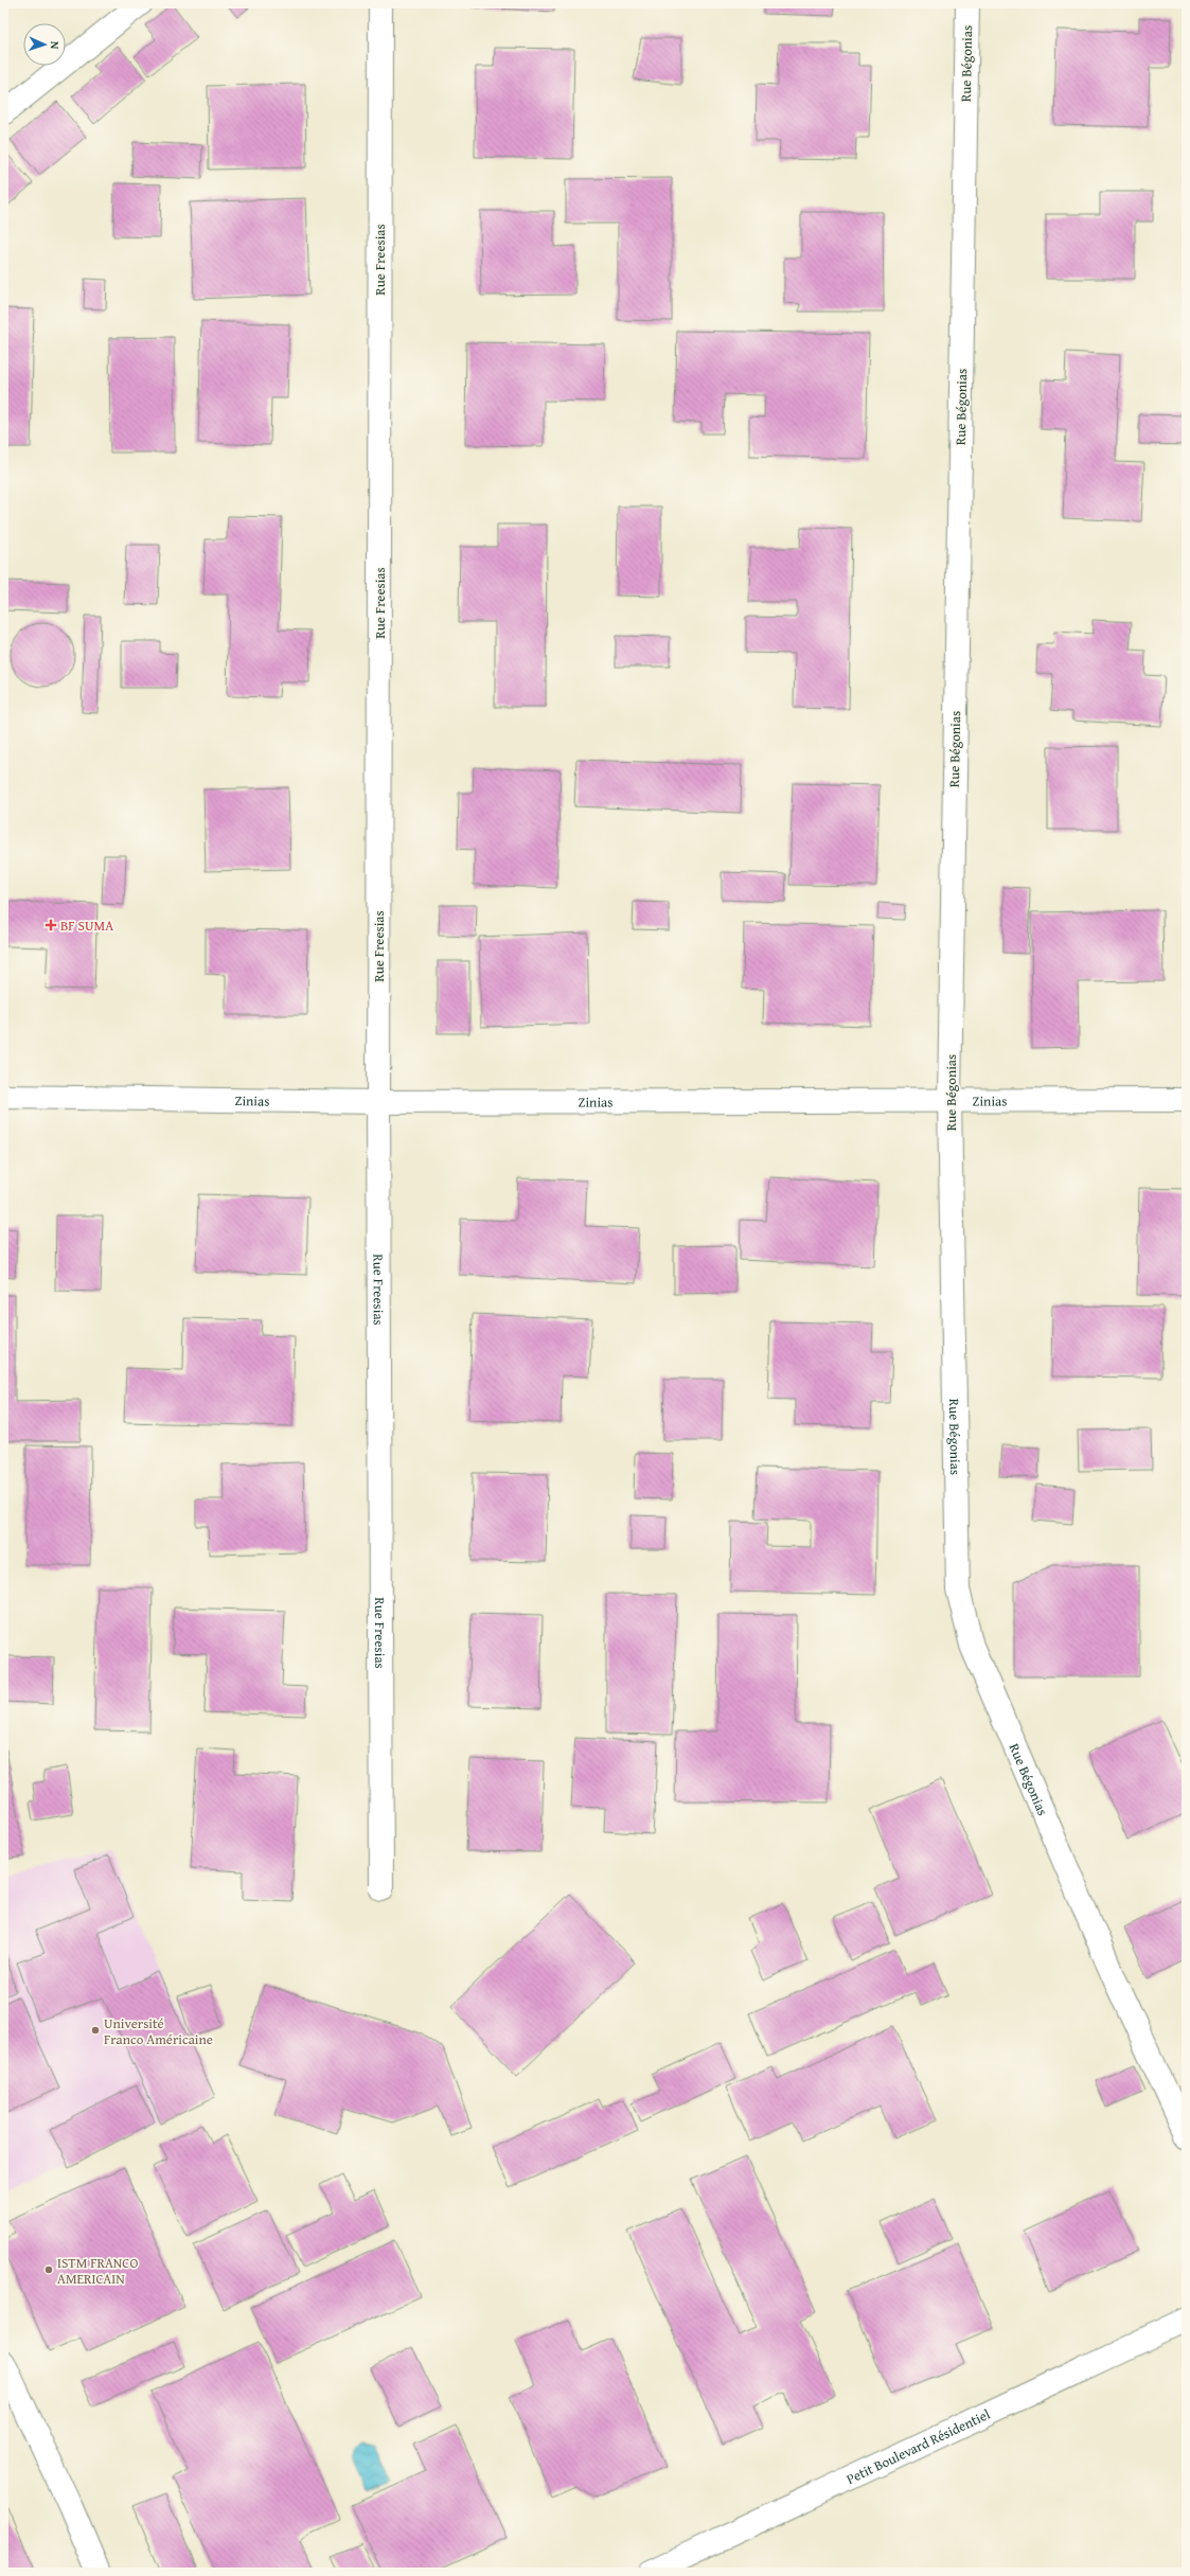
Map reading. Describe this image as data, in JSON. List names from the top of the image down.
{
  "streets": {
    "street": [
      "Rue Bégonias",
      "Rue Freesias",
      "Zinias",
      "Petit Boulevard Résidentiel"
    ]
  },
  "crossings": [
    ["Rue Bégonias", "Zinias"],
    ["Rue Freesias", "Zinias"]
  ],
  "places": {
    "health": ["BF SUMA"],
    "other": ["Université Franco Américaine", "ISTM FRANCO AMERICAIN"]
  },
  "north": "right"
}
